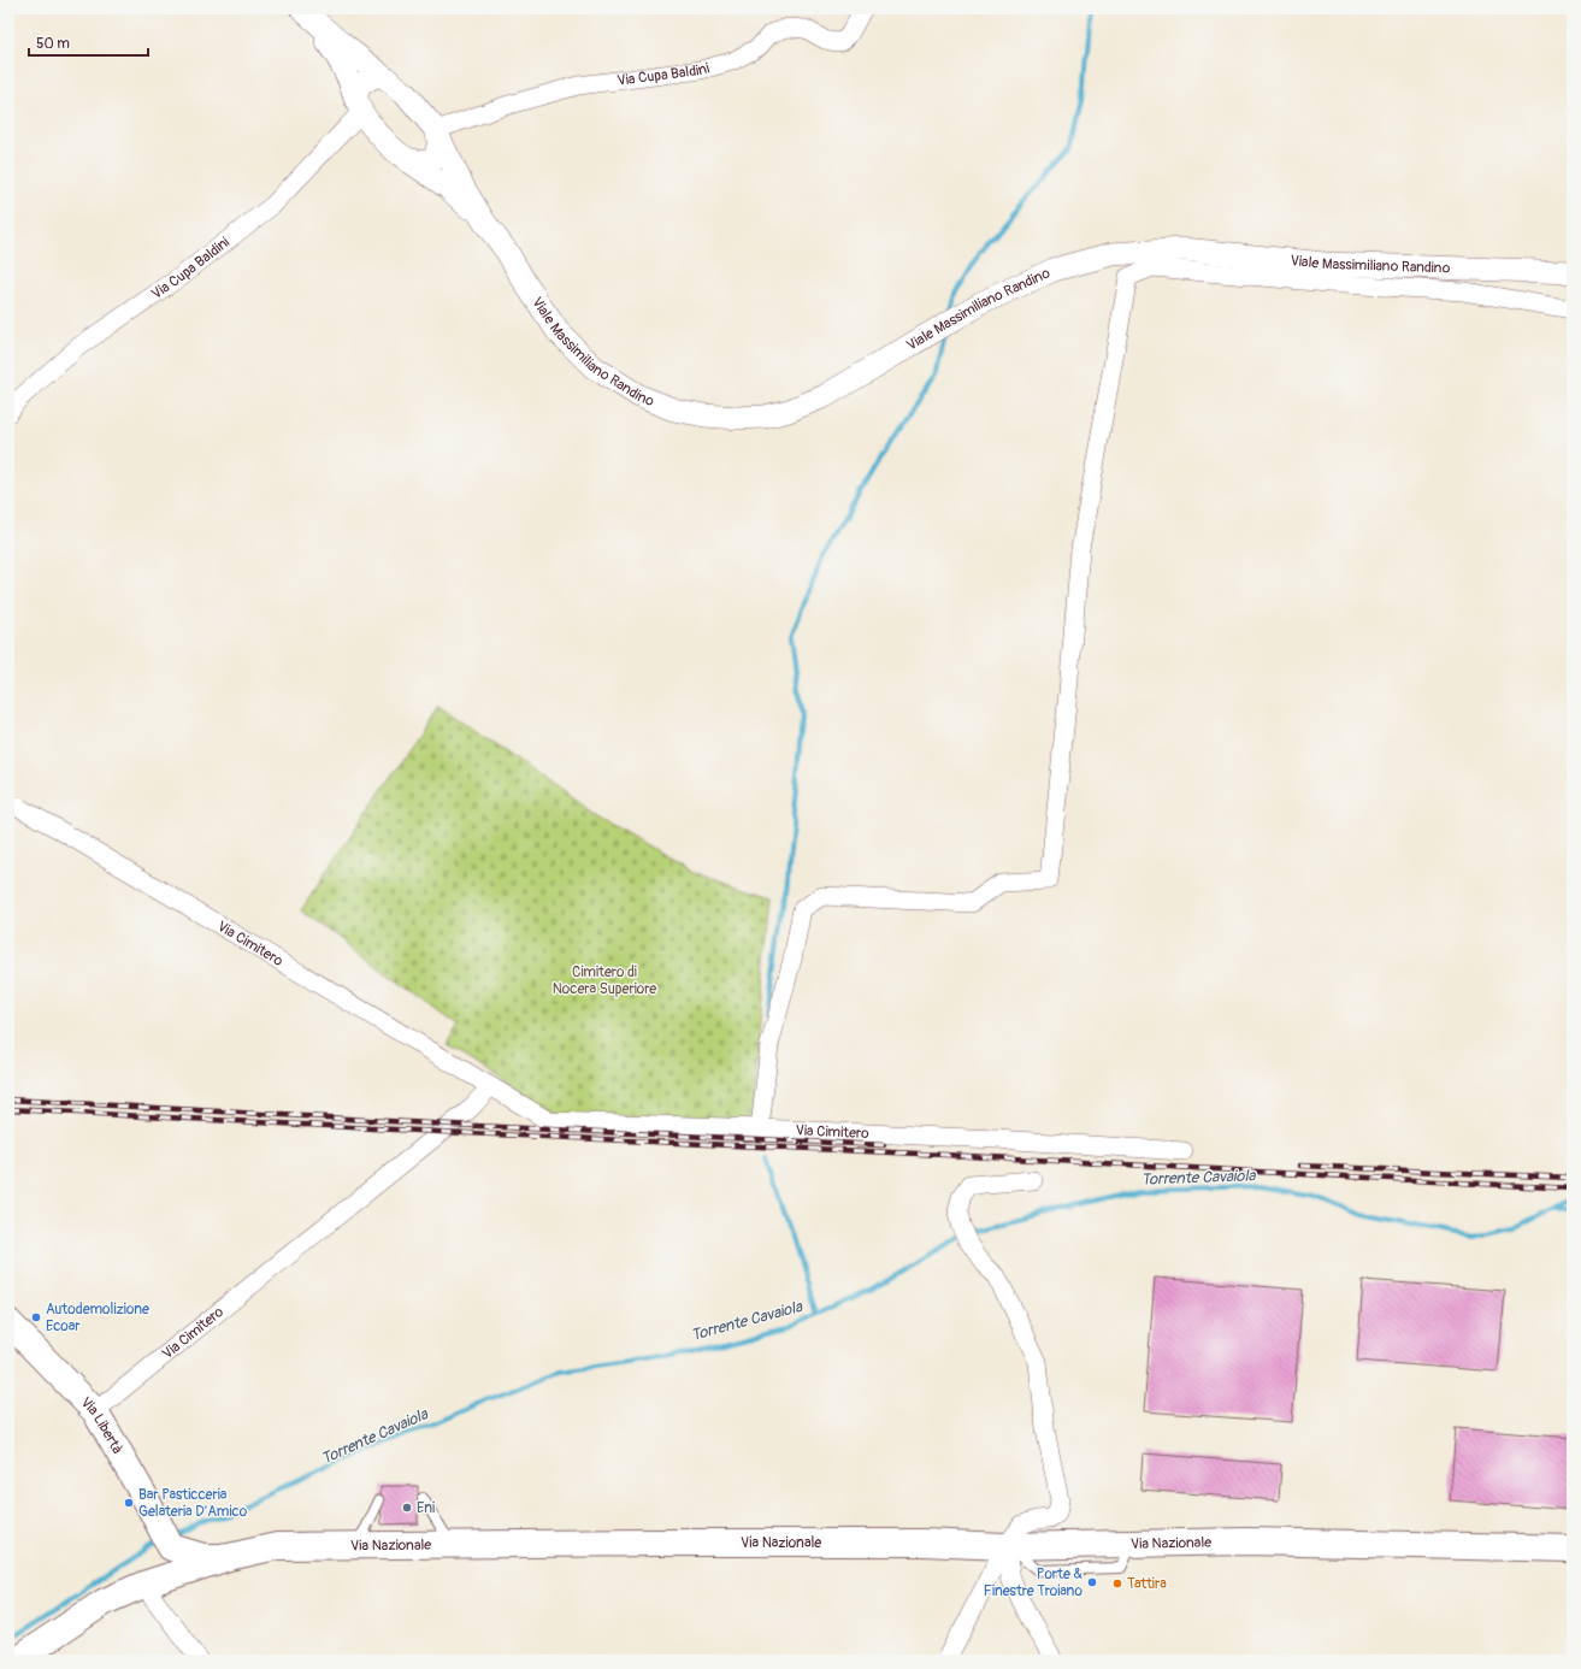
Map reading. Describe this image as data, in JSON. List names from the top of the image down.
{
  "streets": {
    "main road": ["Via Libertà", "Via Nazionale"],
    "street": ["Via Cupa Baldini", "Viale Massimiliano Randino", "Via Cimitero"]
  },
  "crossings": [
    ["Via Cimitero", "Via Libertà"]
  ],
  "water": ["Torrente Cavaiola"],
  "parks": ["Cimitero di Nocera Superiore"],
  "places": [
    "Autodemolizione Ecoar",
    "Bar Pasticceria Gelateria D'Amico",
    "Eni",
    "Porte & Finestre Troiano",
    "Tattira"
  ],
  "scale_bar": "50 m"
}
